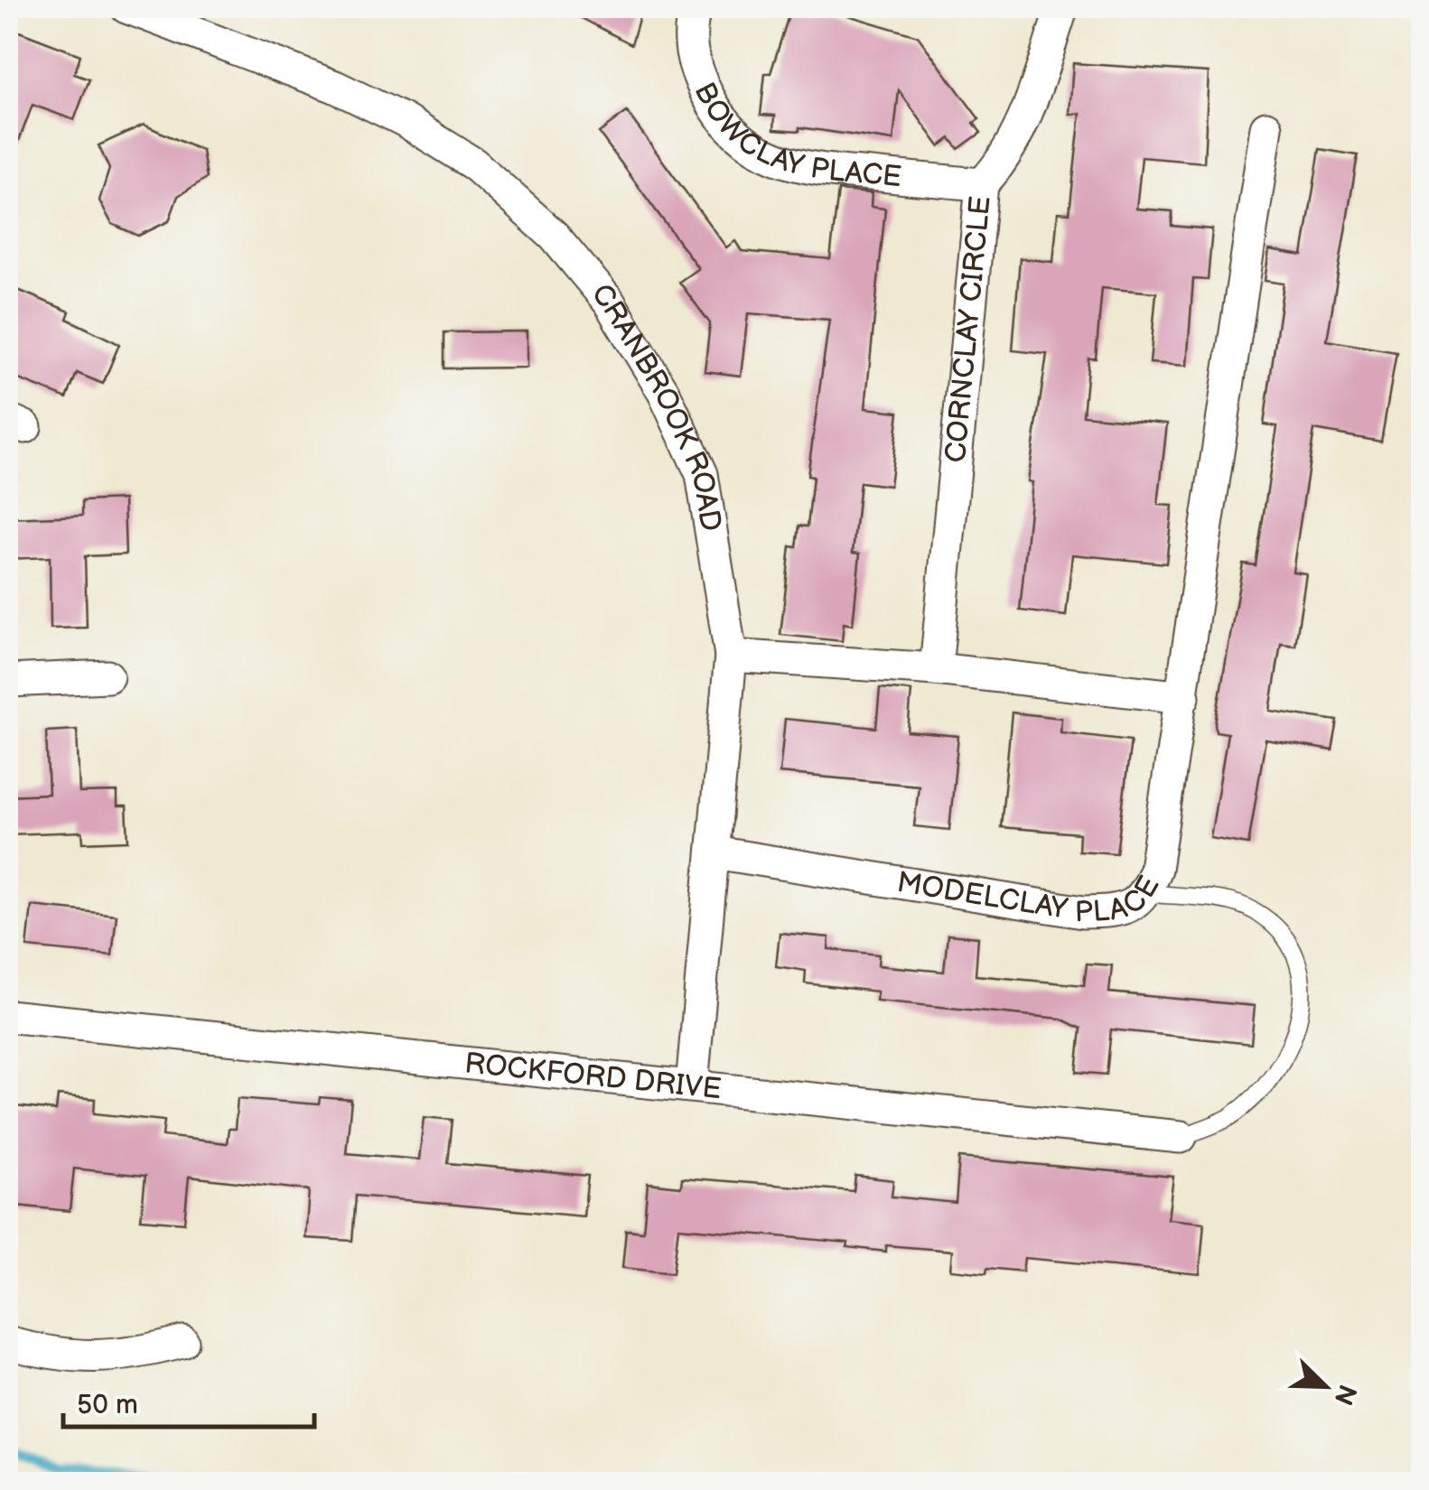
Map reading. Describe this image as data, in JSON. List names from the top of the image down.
{
  "streets": {
    "street": [
      "BOWCLAY PLACE",
      "CORNCLAY CIRCLE",
      "CRANBROOK ROAD",
      "MODELCLAY PLACE",
      "ROCKFORD DRIVE"
    ]
  },
  "crossings": [
    ["BOWCLAY PLACE", "CORNCLAY CIRCLE"],
    ["CRANBROOK ROAD", "MODELCLAY PLACE"],
    ["CRANBROOK ROAD", "ROCKFORD DRIVE"]
  ],
  "scale_bar": "50 m",
  "north": "bottom right"
}
